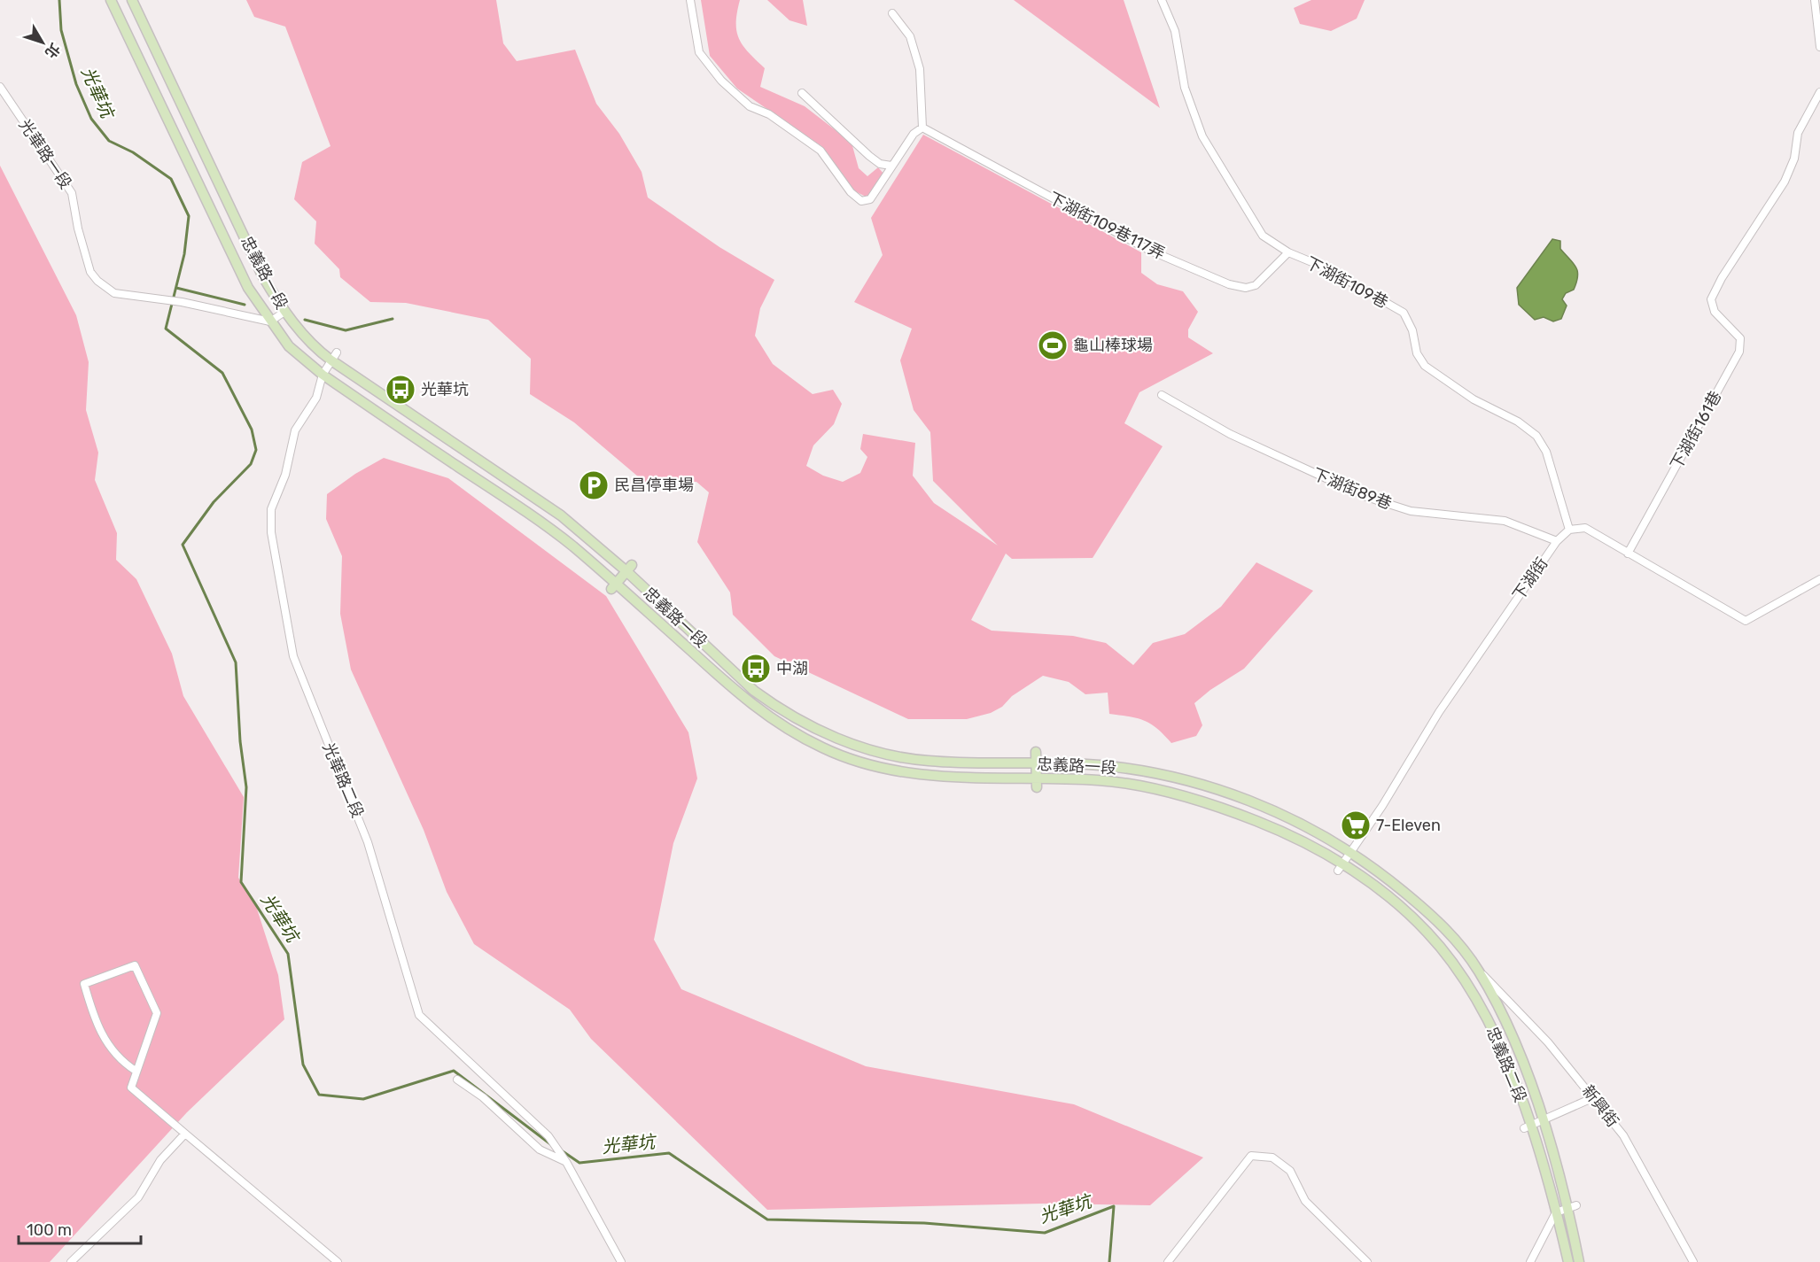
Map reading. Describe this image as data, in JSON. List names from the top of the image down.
{
  "streets": {
    "main road": ["忠義路一段", "忠義路二段"],
    "street": [
      "光華路一段",
      "下湖街109巷117弄",
      "下湖街109巷",
      "下湖街161巷",
      "下湖街89巷",
      "下湖街",
      "光華路二段",
      "新興街"
    ]
  },
  "crossings": [
    ["光華路一段", "忠義路一段"],
    ["下湖街109巷117弄", "下湖街109巷"],
    ["忠義路一段", "下湖街"],
    ["忠義路一段", "光華路二段"],
    ["忠義路一段", "忠義路二段"],
    ["下湖街109巷", "下湖街"],
    ["下湖街89巷", "下湖街"],
    ["下湖街", "忠義路二段"],
    ["忠義路二段", "新興街"]
  ],
  "water": ["光華坑"],
  "places": {
    "sports": ["龜山棒球場"],
    "bus stop": ["光華坑", "中湖"],
    "parking": ["民昌停車場"],
    "supermarket": ["7-Eleven"]
  },
  "scale_bar": "100 m",
  "north": "bottom right"
}
